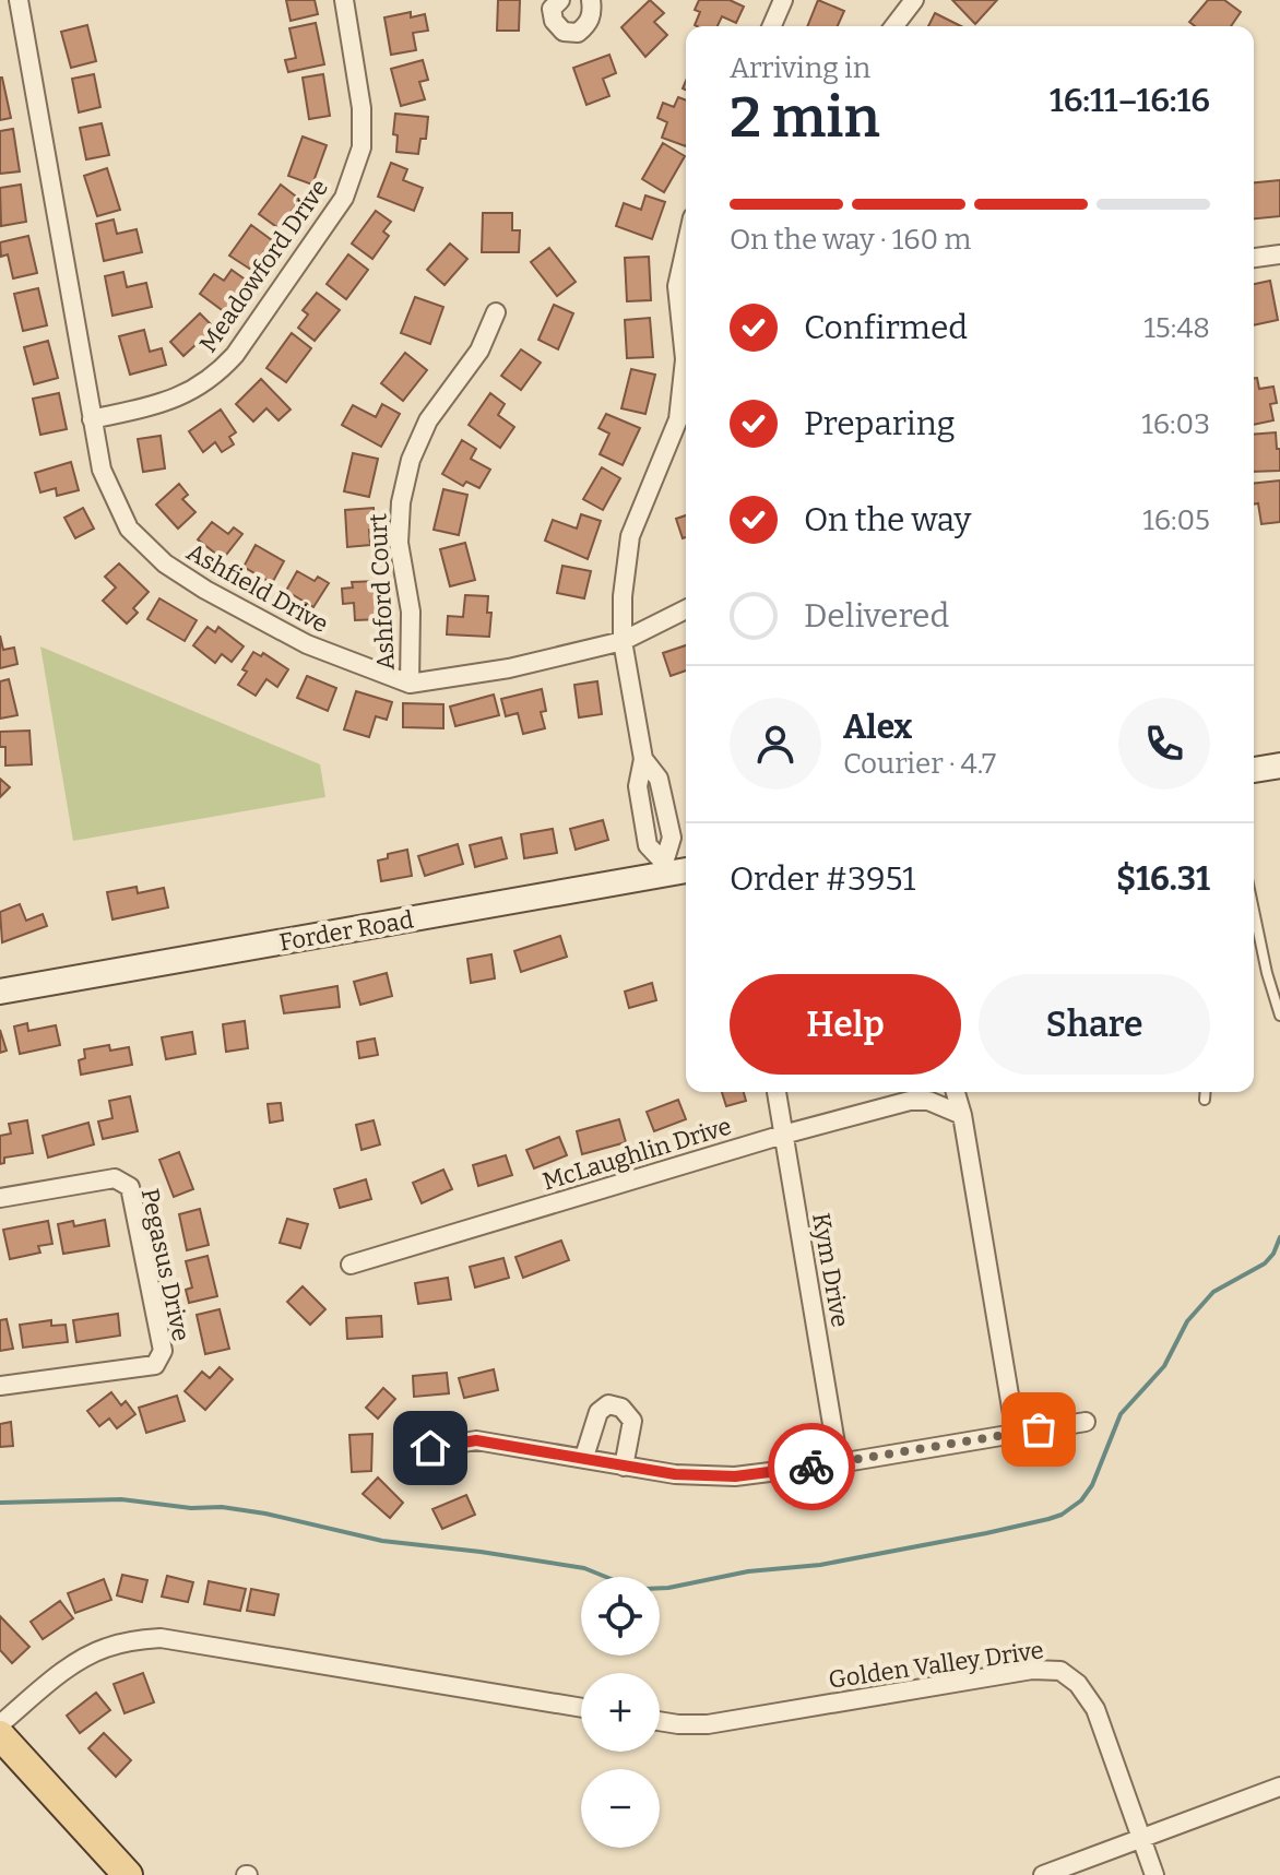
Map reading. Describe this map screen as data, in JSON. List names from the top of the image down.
{
  "streets": {
    "main road": ["Forder Road"],
    "street": [
      "Meadowford Drive",
      "Ashfield Drive",
      "Ashford Court",
      "McLaughlin Drive",
      "Pegasus Drive",
      "Kym Drive",
      "Golden Valley Drive"
    ]
  },
  "crossings": [
    ["Meadowford Drive", "Ashfield Drive"],
    ["Ashfield Drive", "Ashford Court"],
    ["McLaughlin Drive", "Kym Drive"]
  ],
  "page": {
    "heading": ["2 min", "Arriving in", "16:11–16:16"],
    "panel": [
      "Alex",
      "Courier · 4.7",
      "Order #3951",
      "$16.31"
    ],
    "bar": "On the way · 160 m",
    "list": [
      ["Confirmed", "15:48"],
      ["Preparing", "16:03"],
      ["On the way", "16:05"],
      "Delivered"
    ],
    "buttons": ["Help", "Share"],
    "map_buttons": ["+", "−"]
  }
}
